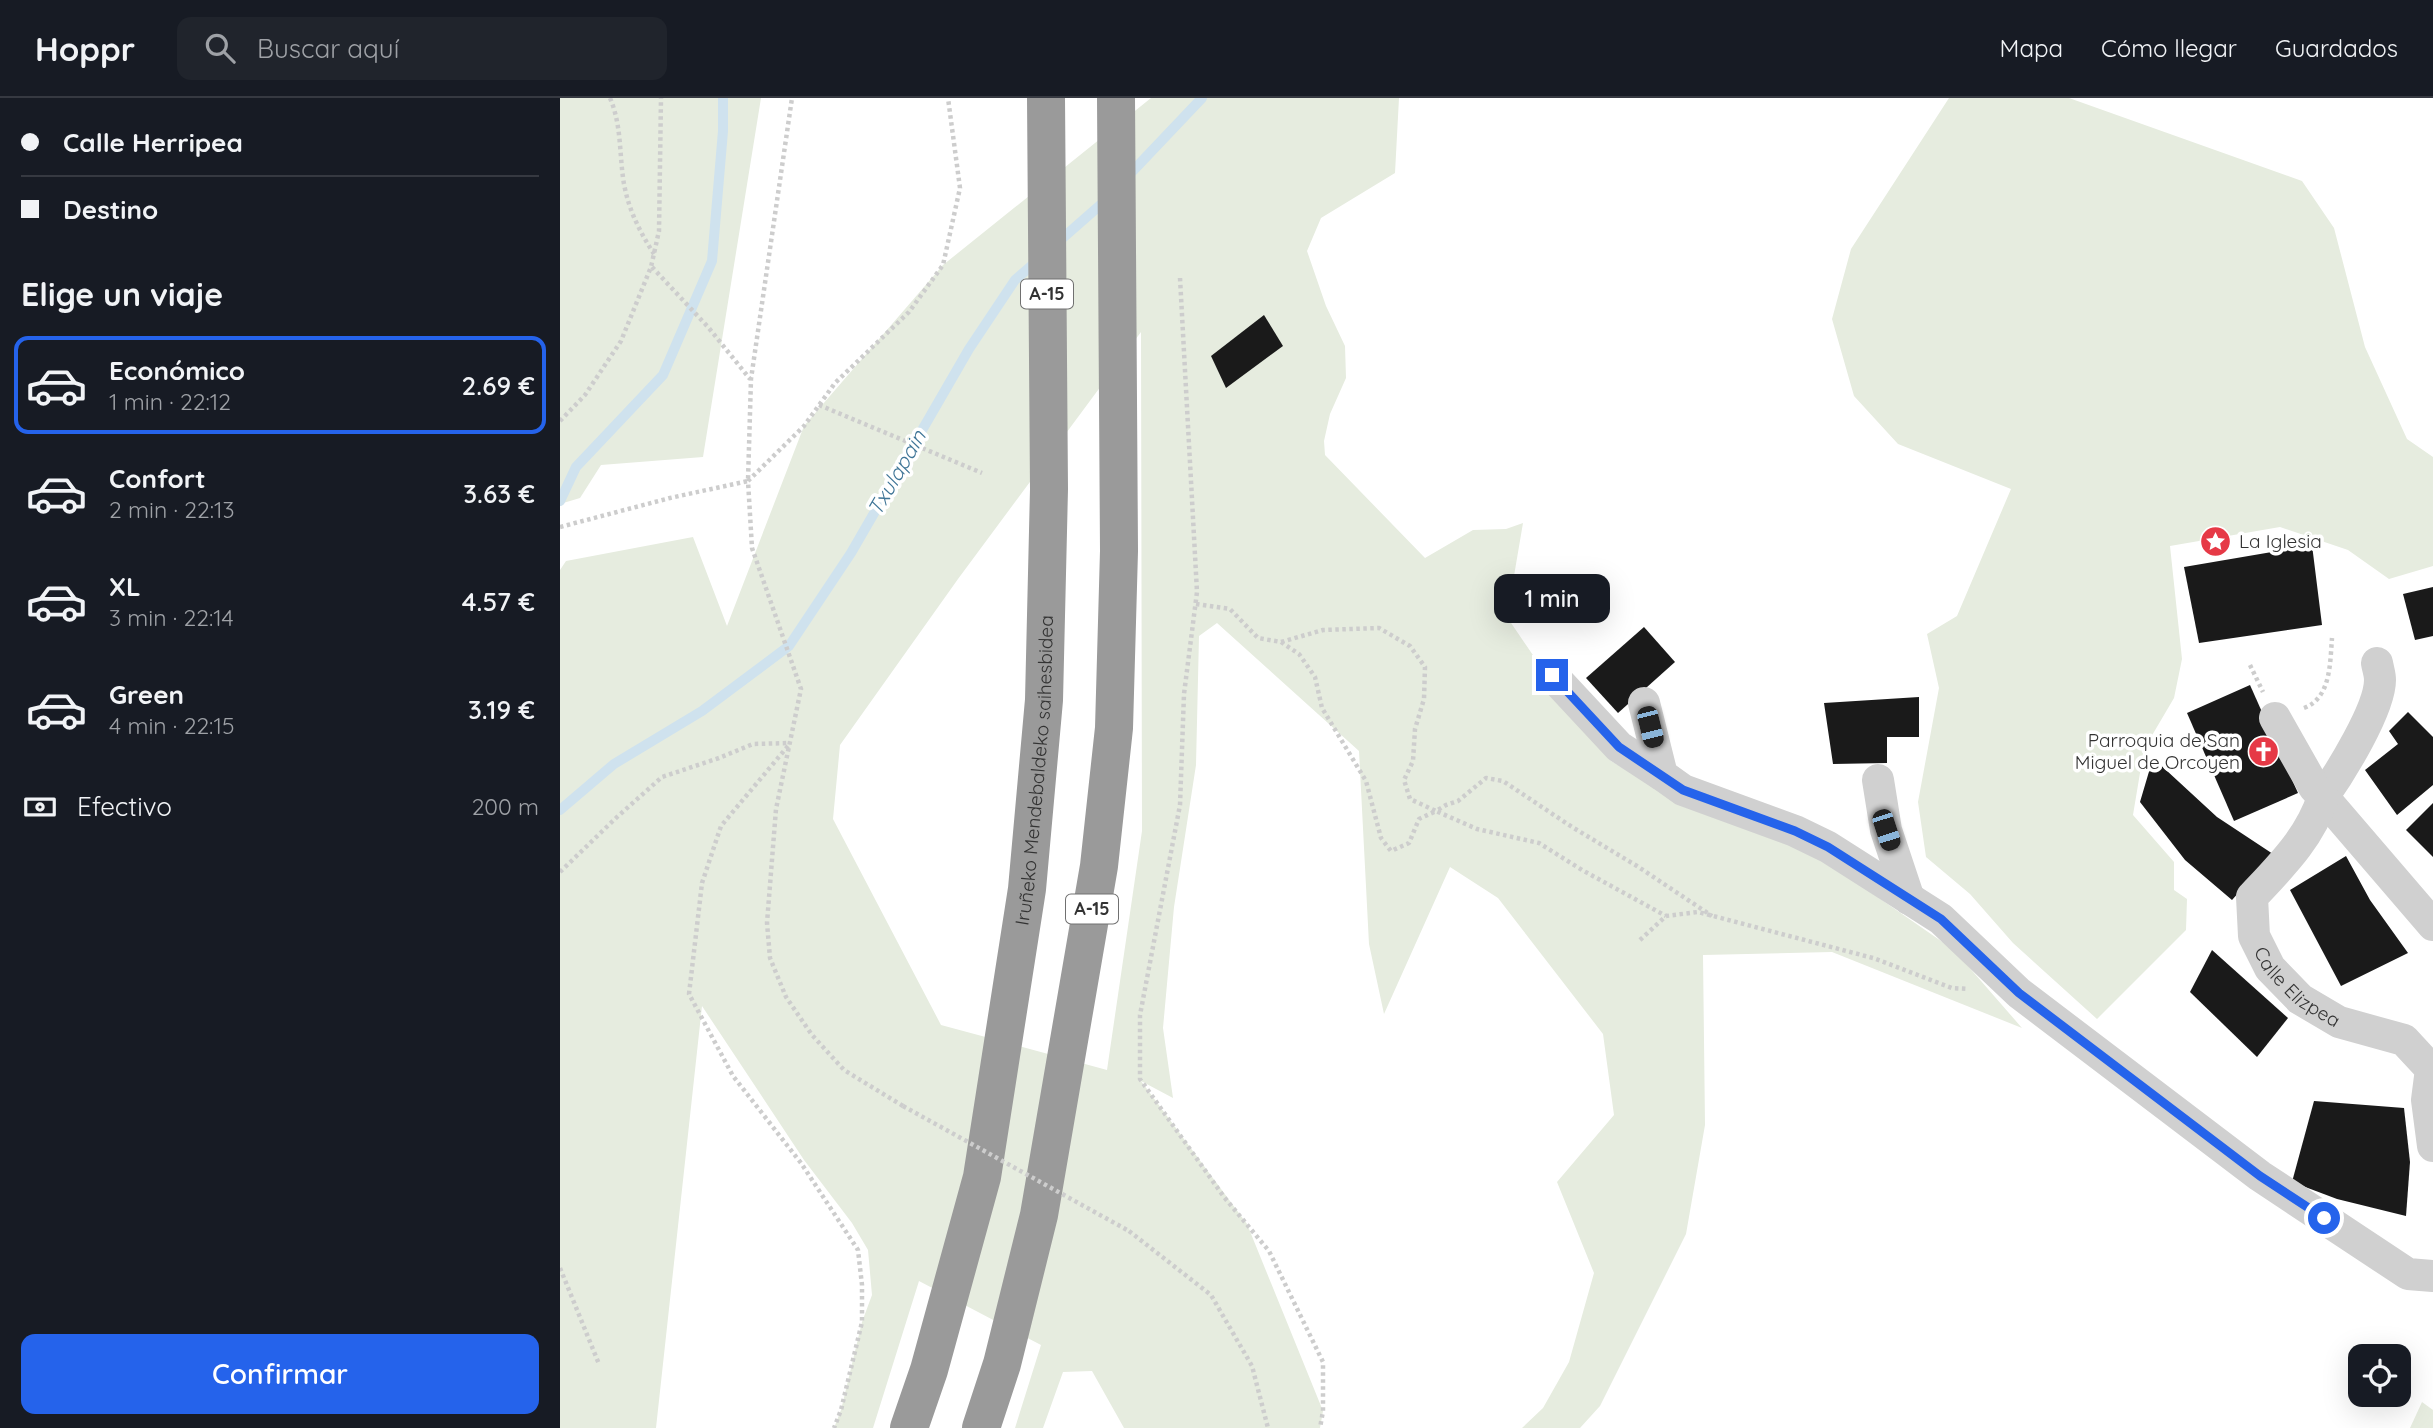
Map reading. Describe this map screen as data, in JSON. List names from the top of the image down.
{
  "streets": {
    "highway": ["A-15", "Iruñeko Mendebaldeko saihesbidea"],
    "street": ["Calle Elizpea"]
  },
  "water": ["Txulapain"],
  "places": {
    "place": ["La Iglesia"],
    "church": ["Parroquia de San Miguel de Orcoyen"]
  },
  "page": {
    "header": "Hoppr",
    "search": "Buscar aquí",
    "nav": ["Mapa", "Cómo llegar", "Guardados"],
    "banner": ["Calle Herripea", "Destino"],
    "heading": "Elige un viaje",
    "list": [
      {
        "name": "Económico",
        "note": "1 min · 22:12",
        "value": "2.69 €"
      },
      {
        "name": "Confort",
        "note": "2 min · 22:13",
        "value": "3.63 €"
      },
      {
        "name": "XL",
        "note": "3 min · 22:14",
        "value": "4.57 €"
      },
      {
        "name": "Green",
        "note": "4 min · 22:15",
        "value": "3.19 €"
      }
    ],
    "bubble": "1 min",
    "pay": ["Efectivo", "200 m"],
    "buttons": "Confirmar"
  }
}
